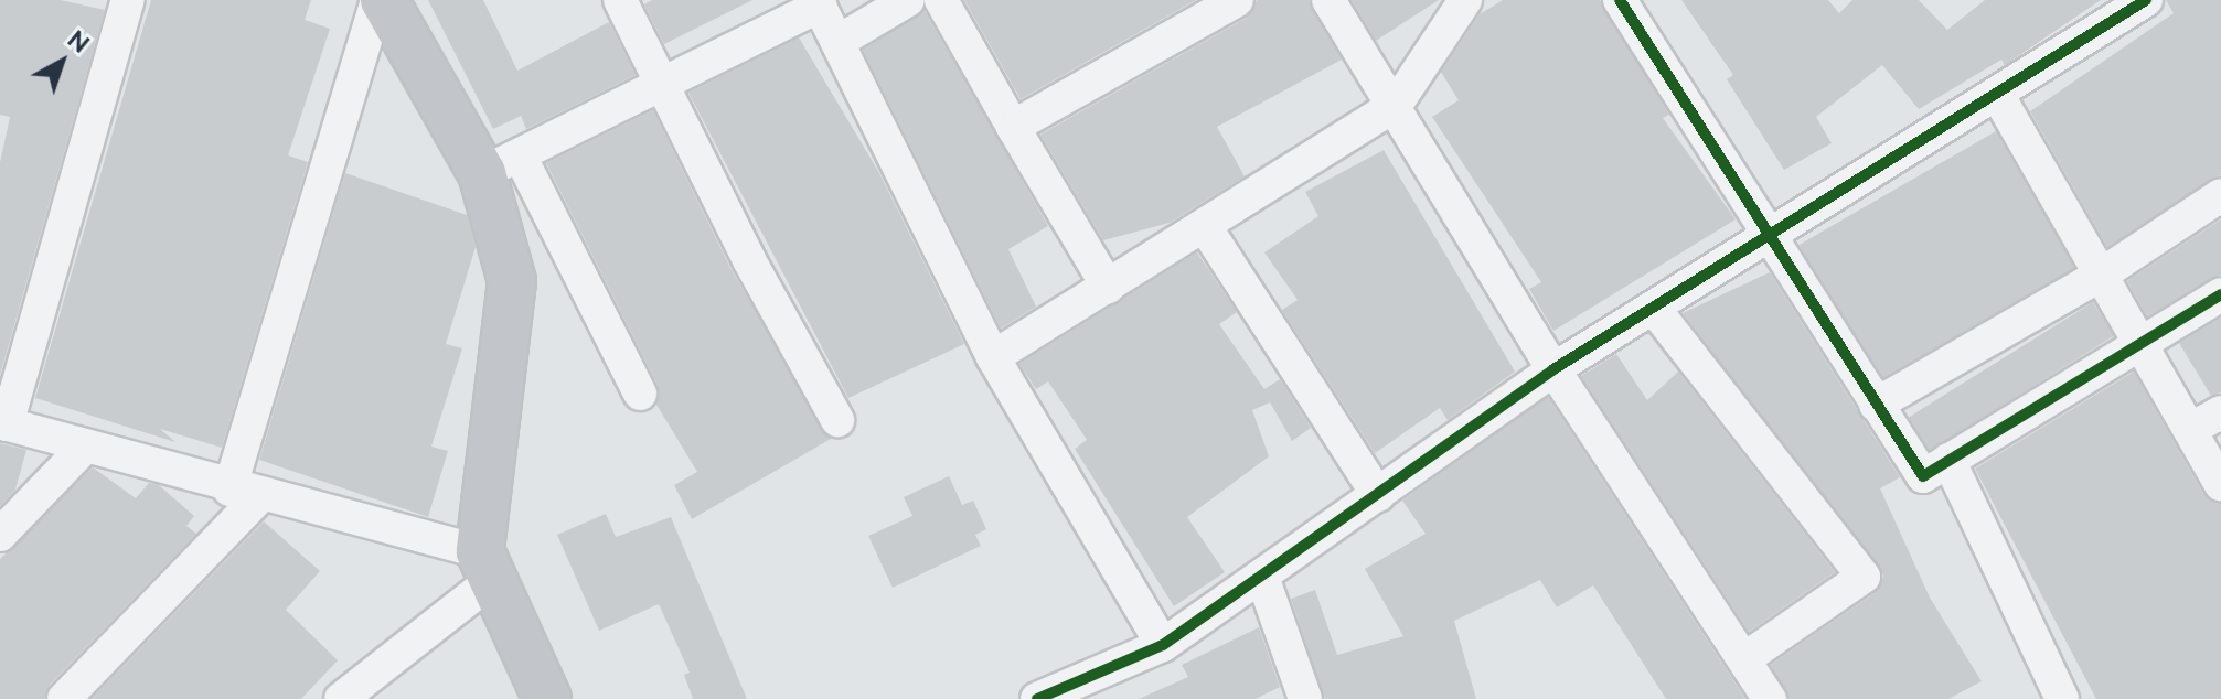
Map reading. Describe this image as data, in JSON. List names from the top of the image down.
{
  "north": "top right"
}
